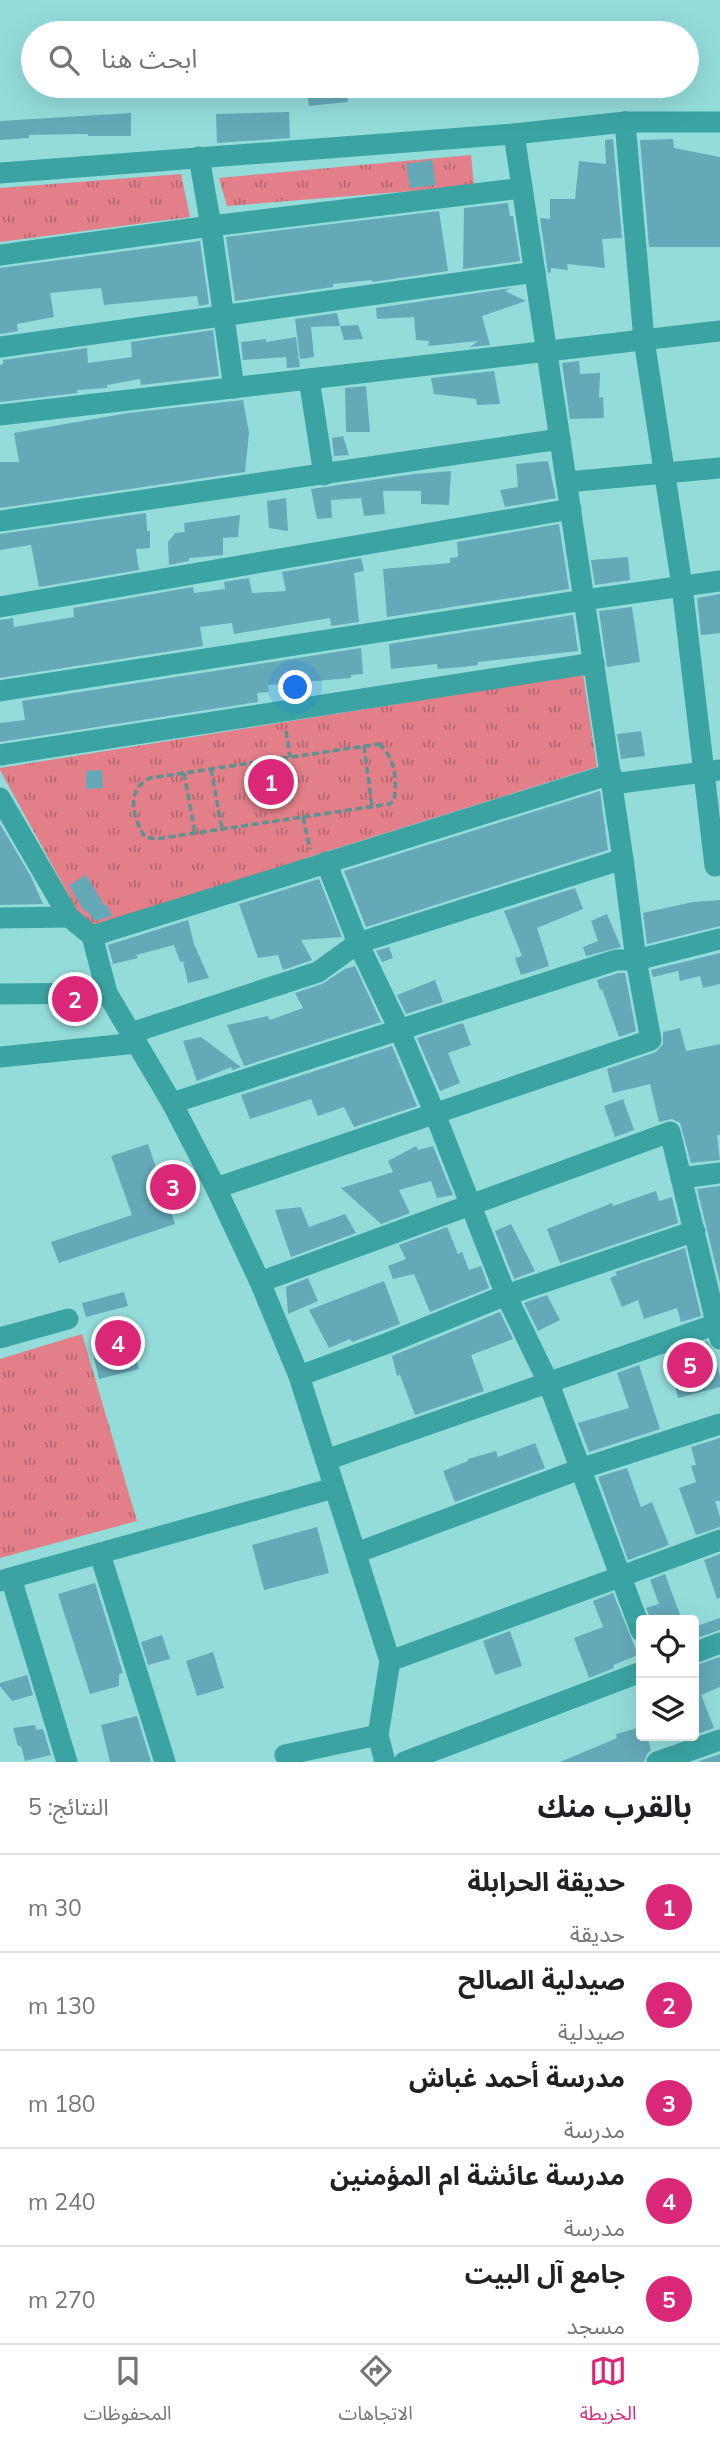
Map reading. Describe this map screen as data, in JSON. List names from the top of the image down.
{
  "page": {
    "search": "ابحث هنا",
    "pins": [
      "1",
      "2",
      "3",
      "4",
      "5"
    ],
    "heading": ["بالقرب منك", "النتائج: 5"],
    "list": [
      {
        "mark": "1",
        "name": "حديقة الحرابلة",
        "note": "حديقة",
        "value": "30 m"
      },
      {
        "mark": "2",
        "name": "صيدلية الصالح",
        "note": "صيدلية",
        "value": "130 m"
      },
      {
        "mark": "3",
        "name": "مدرسة أحمد غباش",
        "note": "مدرسة",
        "value": "180 m"
      },
      {
        "mark": "4",
        "name": "مدرسة عائشة ام المؤمنين",
        "note": "مدرسة",
        "value": "240 m"
      },
      {
        "mark": "5",
        "name": "جامع آل البيت",
        "note": "مسجد",
        "value": "270 m"
      }
    ],
    "nav": ["الخريطة", "الاتجاهات", "المحفوظات"]
  }
}
